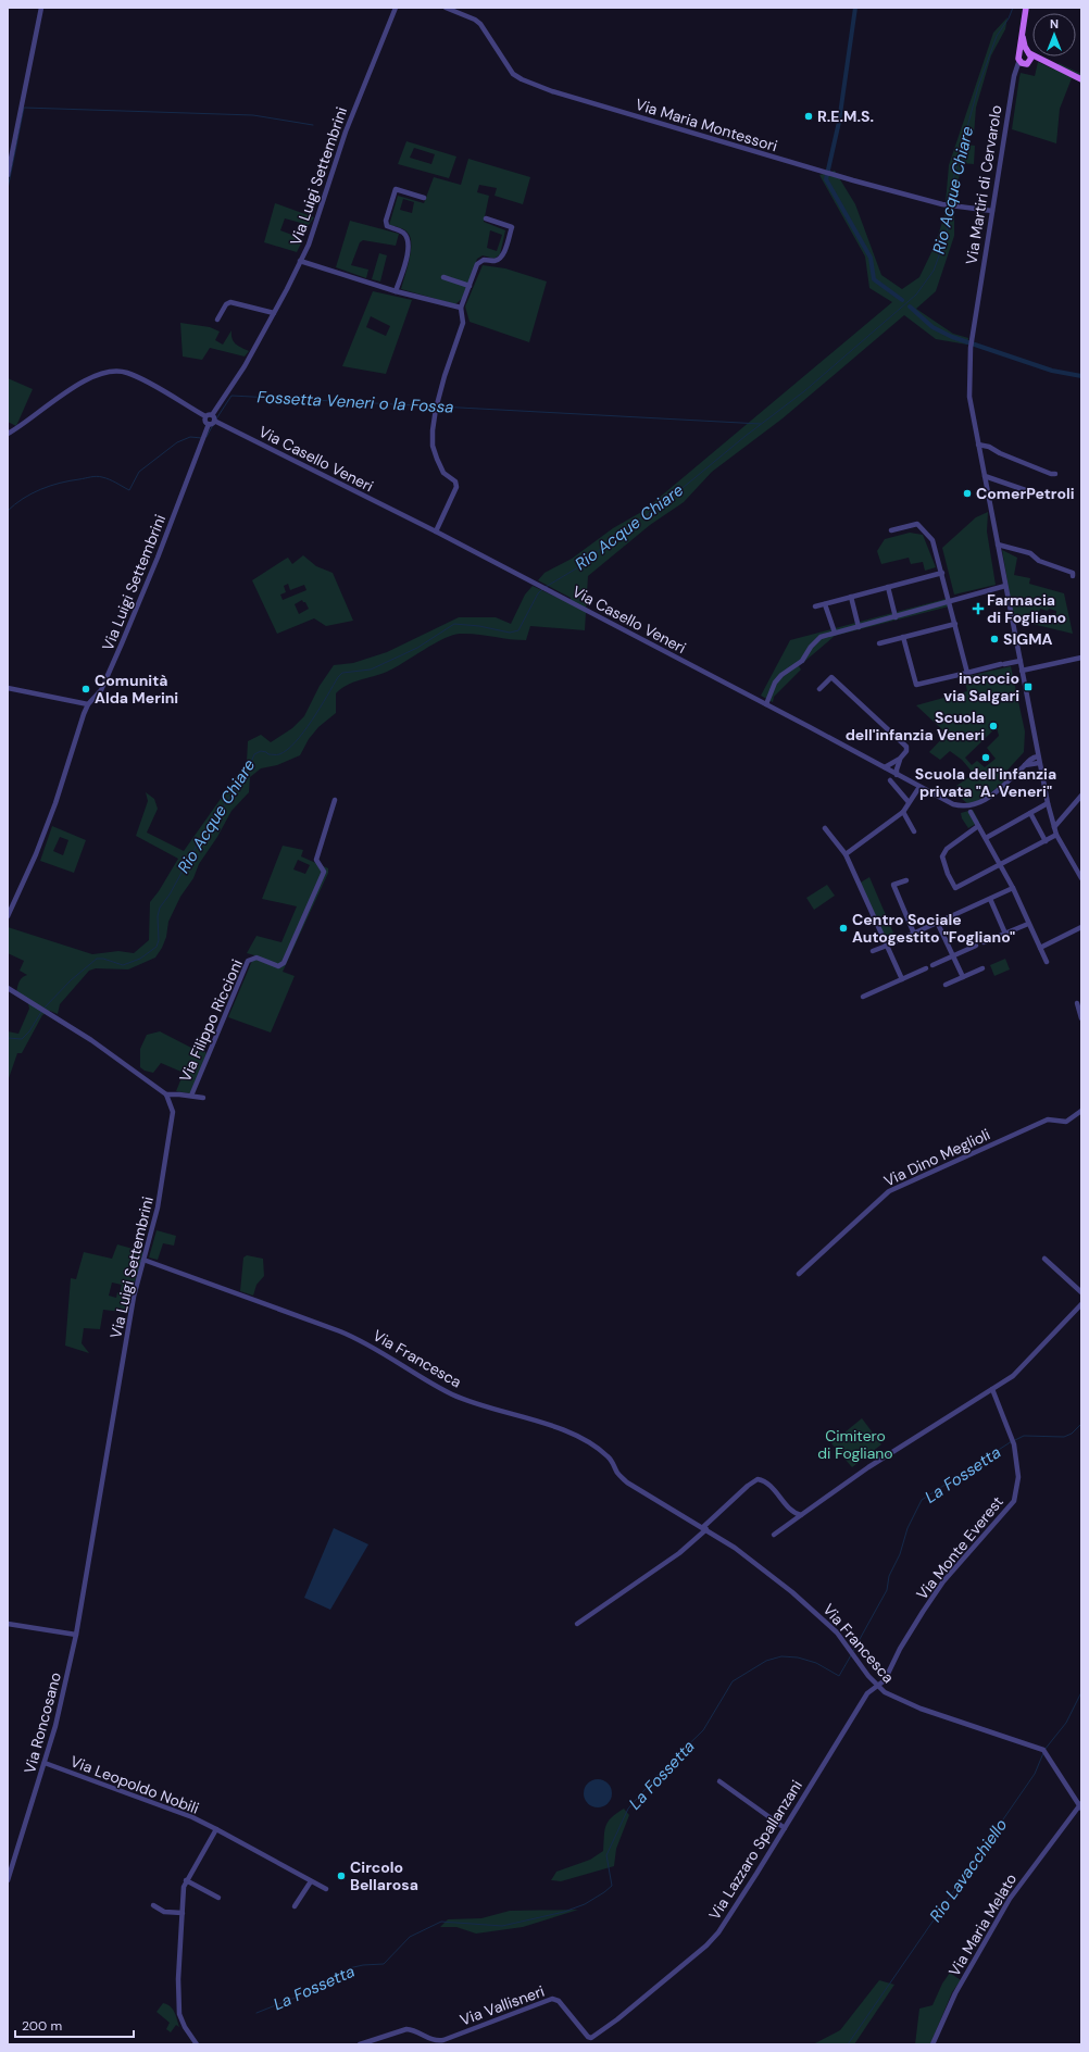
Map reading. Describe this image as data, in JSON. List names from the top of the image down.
{
  "streets": {
    "main road": ["Via Martiri di Cervarolo"],
    "street": [
      "Via Maria Montessori",
      "Via Luigi Settembrini",
      "Via Casello Veneri",
      "Via Filippo Riccioni",
      "Via Dino Meglioli",
      "Via Francesca",
      "Via Monte Everest",
      "Via Roncosano",
      "Via Leopoldo Nobili",
      "Via Lazzaro Spallanzani",
      "Via Maria Melato",
      "Via Vallisneri"
    ]
  },
  "crossings": [
    ["Via Maria Montessori", "Via Martiri di Cervarolo"],
    ["Via Luigi Settembrini", "Via Casello Veneri"],
    ["Via Luigi Settembrini", "Via Filippo Riccioni"],
    ["Via Luigi Settembrini", "Via Francesca"],
    ["Via Luigi Settembrini", "Via Roncosano"],
    ["Via Martiri di Cervarolo", "Via Casello Veneri"],
    ["Via Francesca", "Via Monte Everest"],
    ["Via Francesca", "Via Lazzaro Spallanzani"],
    ["Via Francesca", "Via Maria Melato"],
    ["Via Monte Everest", "Via Lazzaro Spallanzani"],
    ["Via Roncosano", "Via Leopoldo Nobili"],
    ["Via Lazzaro Spallanzani", "Via Vallisneri"]
  ],
  "water": [
    "Rio Acque Chiare",
    "Fossetta Veneri o la Fossa",
    "La Fossetta",
    "Rio Lavacchiello"
  ],
  "parks": ["Cimitero di Fogliano"],
  "places": {
    "other": [
      "R.E.M.S.",
      "ComerPetroli",
      "SIGMA",
      "Comunità Alda Merini",
      "Scuola dell'infanzia Veneri",
      "Scuola dell'infanzia privata \"A. Veneri\"",
      "Centro Sociale Autogestito \"Fogliano\"",
      "Circolo Bellarosa"
    ],
    "health": ["Farmacia di Fogliano"],
    "transit": ["incrocio via Salgari"]
  },
  "scale_bar": "200 m",
  "north": "top"
}
